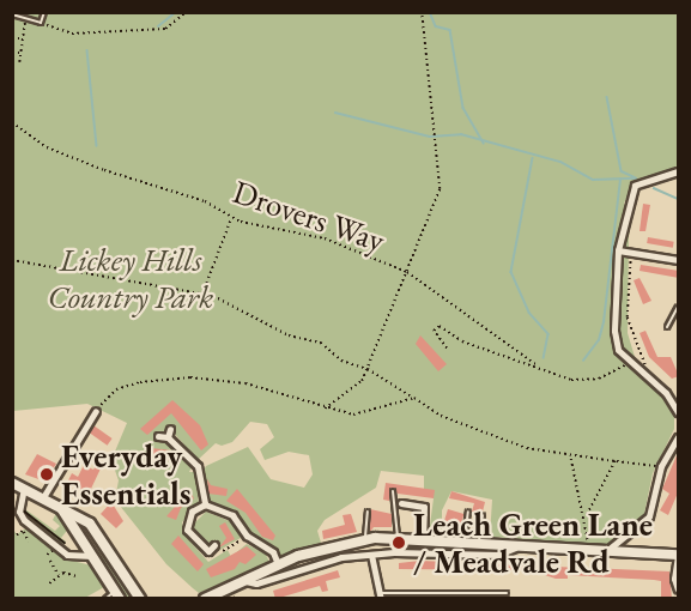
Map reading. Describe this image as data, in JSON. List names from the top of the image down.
{
  "streets": {
    "path": ["Drovers Way"]
  },
  "parks": ["Lickey Hills Country Park"],
  "places": ["Everyday Essentials", "Leach Green Lane / Meadvale Rd"]
}
